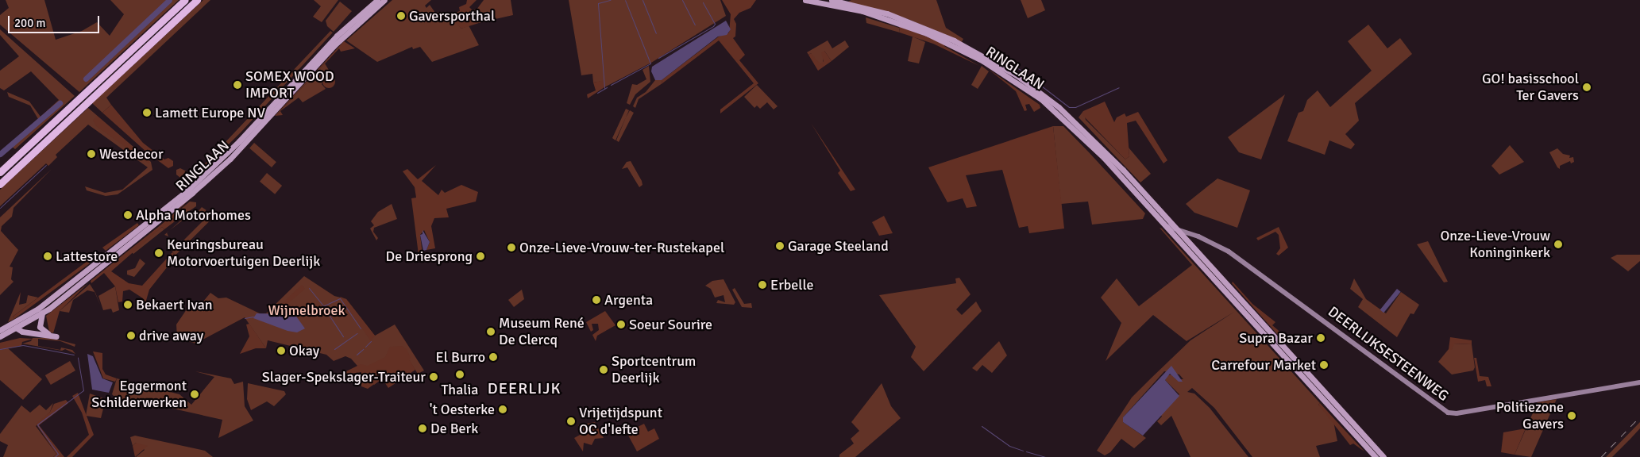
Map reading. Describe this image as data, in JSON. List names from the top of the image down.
{
  "streets": {
    "main road": ["RINGLAAN", "DEERLIJKSESTEENWEG"]
  },
  "crossings": [
    ["RINGLAAN", "DEERLIJKSESTEENWEG"]
  ],
  "districts": ["DEERLIJK"],
  "parks": ["Wijmelbroek"],
  "places": [
    "Gaversporthal",
    "SOMEX WOOD IMPORT",
    "GO! basisschool Ter Gavers",
    "Lamett Europe NV",
    "Westdecor",
    "Alpha Motorhomes",
    "Onze-Lieve-Vrouw Koninginkerk",
    "Garage Steeland",
    "Onze-Lieve-Vrouw-ter-Rustekapel",
    "Keuringsbureau Motorvoertuigen Deerlijk",
    "Lattestore",
    "De Driesprong",
    "Erbelle",
    "Argenta",
    "Bekaert Ivan",
    "Soeur Sourire",
    "Museum René De Clercq",
    "drive away",
    "Supra Bazar",
    "Okay",
    "El Burro",
    "Carrefour Market",
    "Sportcentrum Deerlijk",
    "Thalia",
    "Slager-Spekslager-Traiteur",
    "Eggermont Schilderwerken",
    "'t Oesterke",
    "Politiezone Gavers",
    "Vrijetijdspunt OC d'Iefte",
    "De Berk"
  ],
  "scale_bar": "200 m"
}
